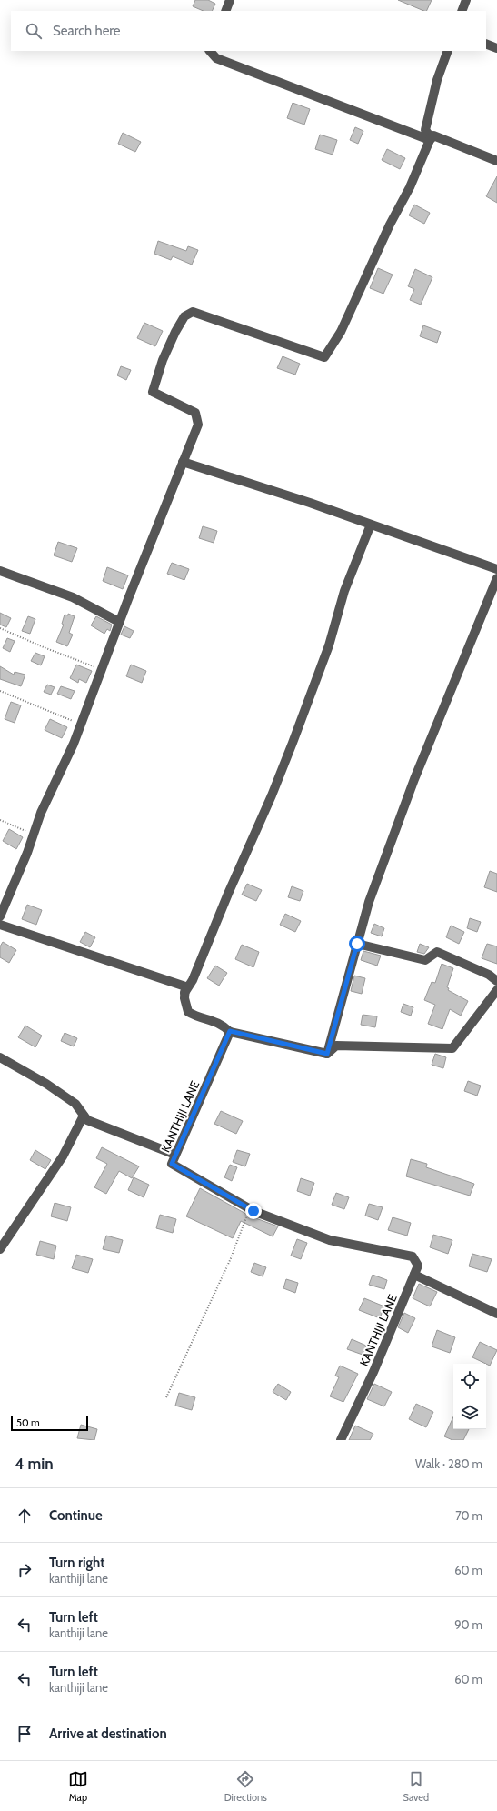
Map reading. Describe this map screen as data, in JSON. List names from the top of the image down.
{
  "streets": {
    "street": ["KANTHIJI LANE"]
  },
  "scale_bar": "50 m",
  "page": {
    "search": "Search here",
    "scale": "50 m",
    "heading": ["4 min", "Walk · 280 m"],
    "list": [
      ["Continue", "70 m"],
      ["Turn right", "kanthiji lane", "60 m"],
      ["Turn left", "kanthiji lane", "90 m"],
      ["Turn left", "kanthiji lane", "60 m"],
      "Arrive at destination"
    ],
    "nav": ["Map", "Directions", "Saved"]
  }
}
